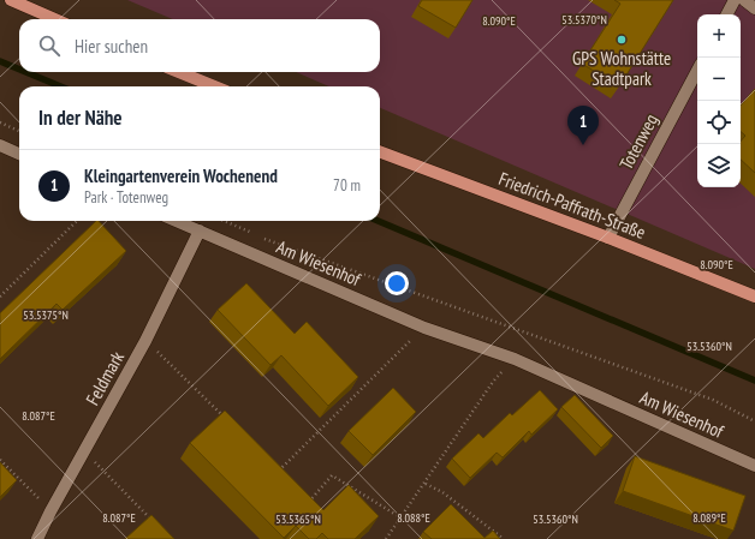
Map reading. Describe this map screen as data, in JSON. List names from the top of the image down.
{
  "streets": {
    "main road": ["Friedrich-Paffrath-Straße"],
    "street": ["Totenweg", "Am Wiesenhof", "Feldmark"]
  },
  "crossings": [
    ["Totenweg", "Friedrich-Paffrath-Straße"],
    ["Am Wiesenhof", "Feldmark"]
  ],
  "places": ["GPS Wohnstätte Stadtpark"],
  "page": {
    "map_buttons": ["+", "−"],
    "search": "Hier suchen",
    "heading": "In der Nähe",
    "pins": "1",
    "list": [
      {
        "mark": "1",
        "name": "Kleingartenverein Wochenend",
        "note": "Park · Totenweg",
        "value": "70 m"
      }
    ]
  },
  "coordinates": [
    "53.5370°N",
    "8.090°E",
    "53.5375°N",
    "53.5360°N",
    "8.087°E",
    "8.088°E",
    "8.089°E",
    "53.5365°N"
  ]
}
